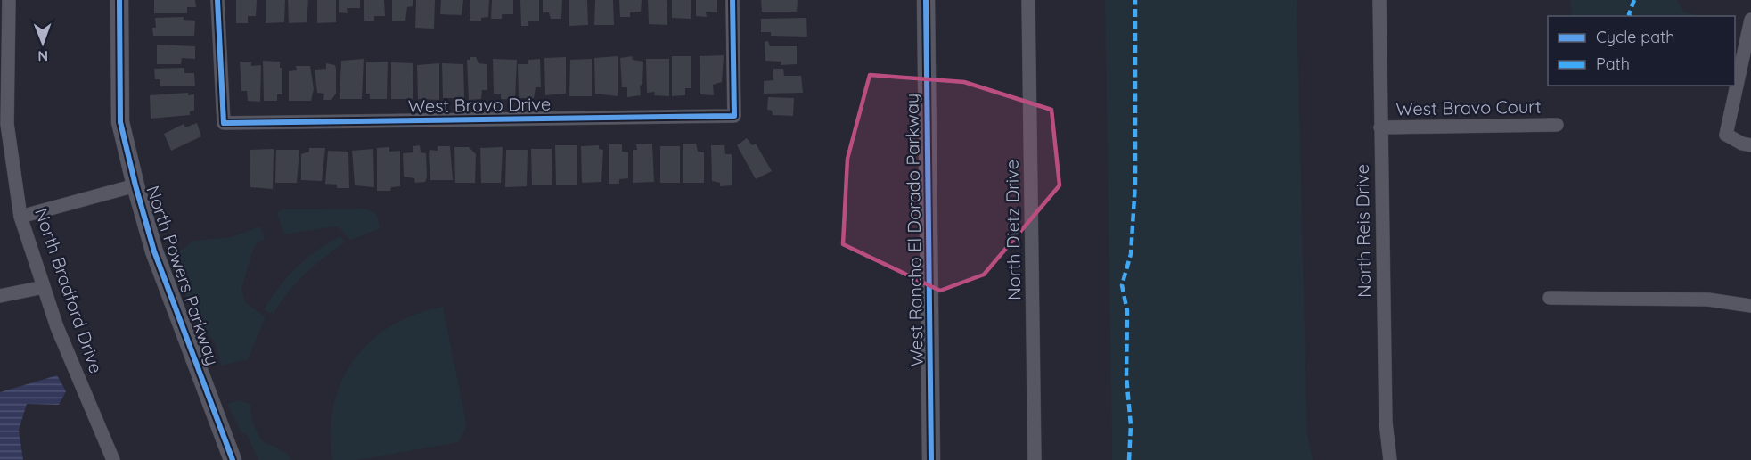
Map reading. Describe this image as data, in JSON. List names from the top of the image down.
{
  "streets": {
    "street": [
      "West Bravo Drive",
      "West Bravo Court",
      "West Rancho El Dorado Parkway",
      "North Dietz Drive",
      "North Reis Drive",
      "North Powers Parkway",
      "North Bradford Drive"
    ]
  },
  "crossings": [
    ["West Bravo Court", "North Reis Drive"]
  ],
  "legend": ["Cycle path", "Path"],
  "north": "bottom"
}
